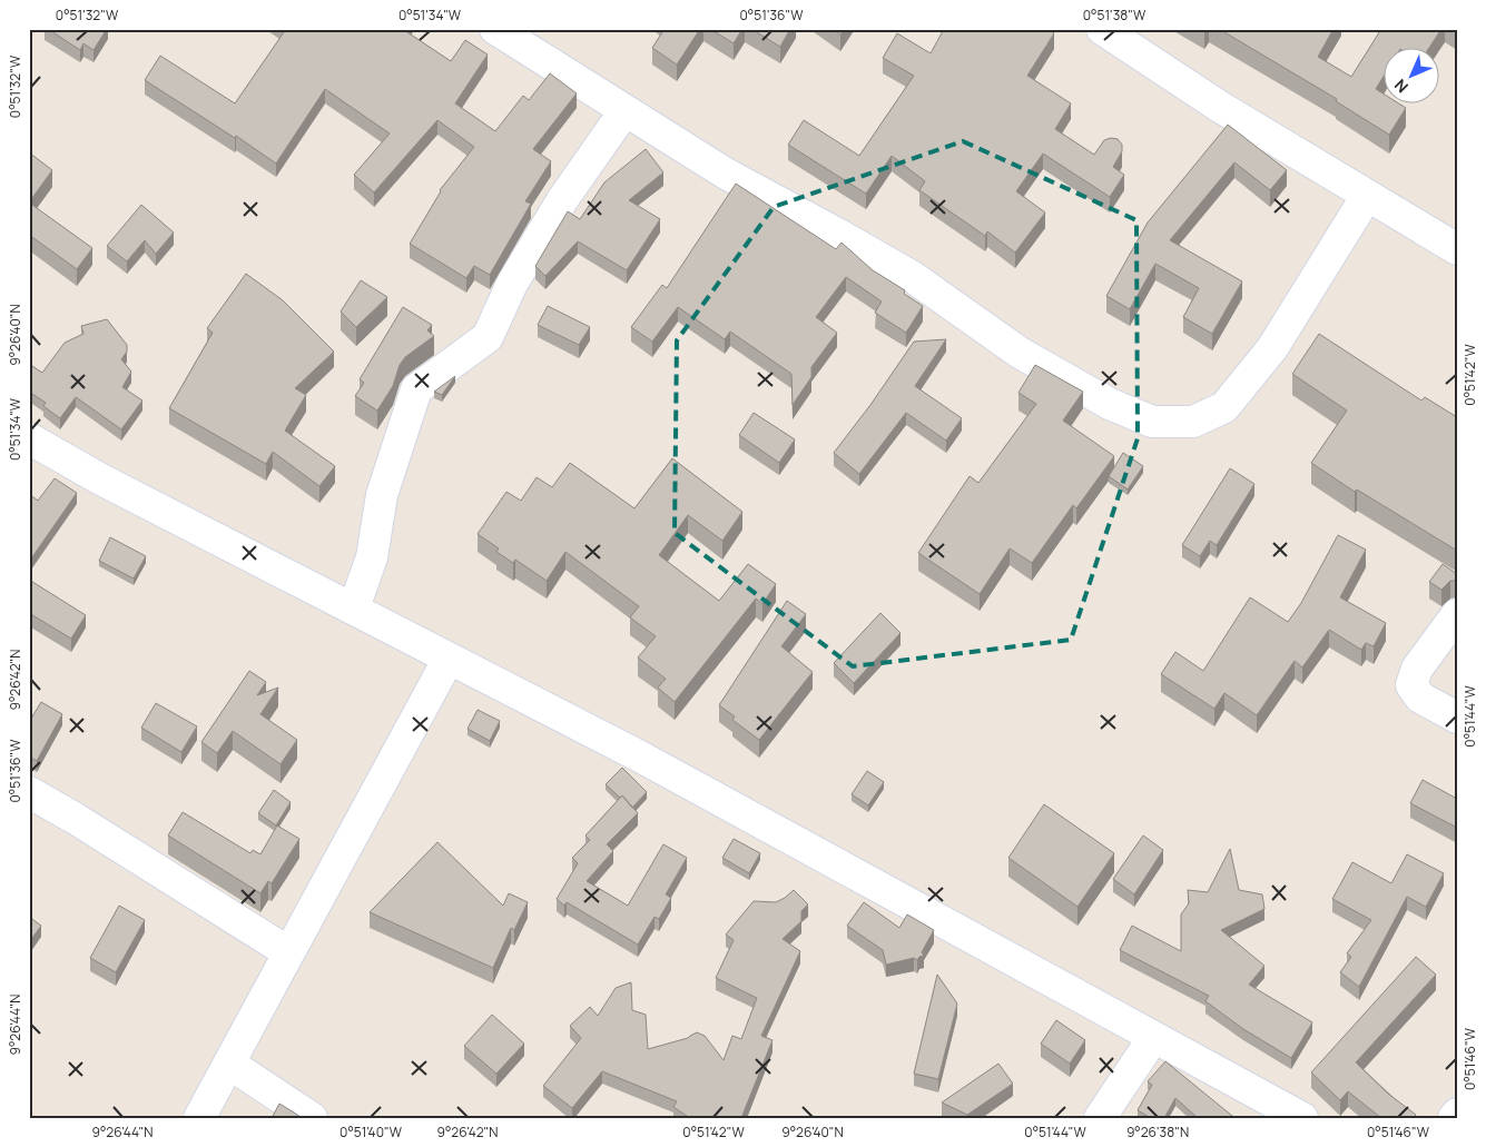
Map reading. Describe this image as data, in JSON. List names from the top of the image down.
{
  "north": "bottom left",
  "coordinates": [
    "0°51'32\"W",
    "0°51'34\"W",
    "0°51'36\"W",
    "0°51'38\"W",
    "9°26'40\"N",
    "0°51'42\"W",
    "9°26'42\"N",
    "0°51'44\"W",
    "9°26'44\"N",
    "0°51'46\"W",
    "0°51'40\"W",
    "9°26'38\"N"
  ]
}
